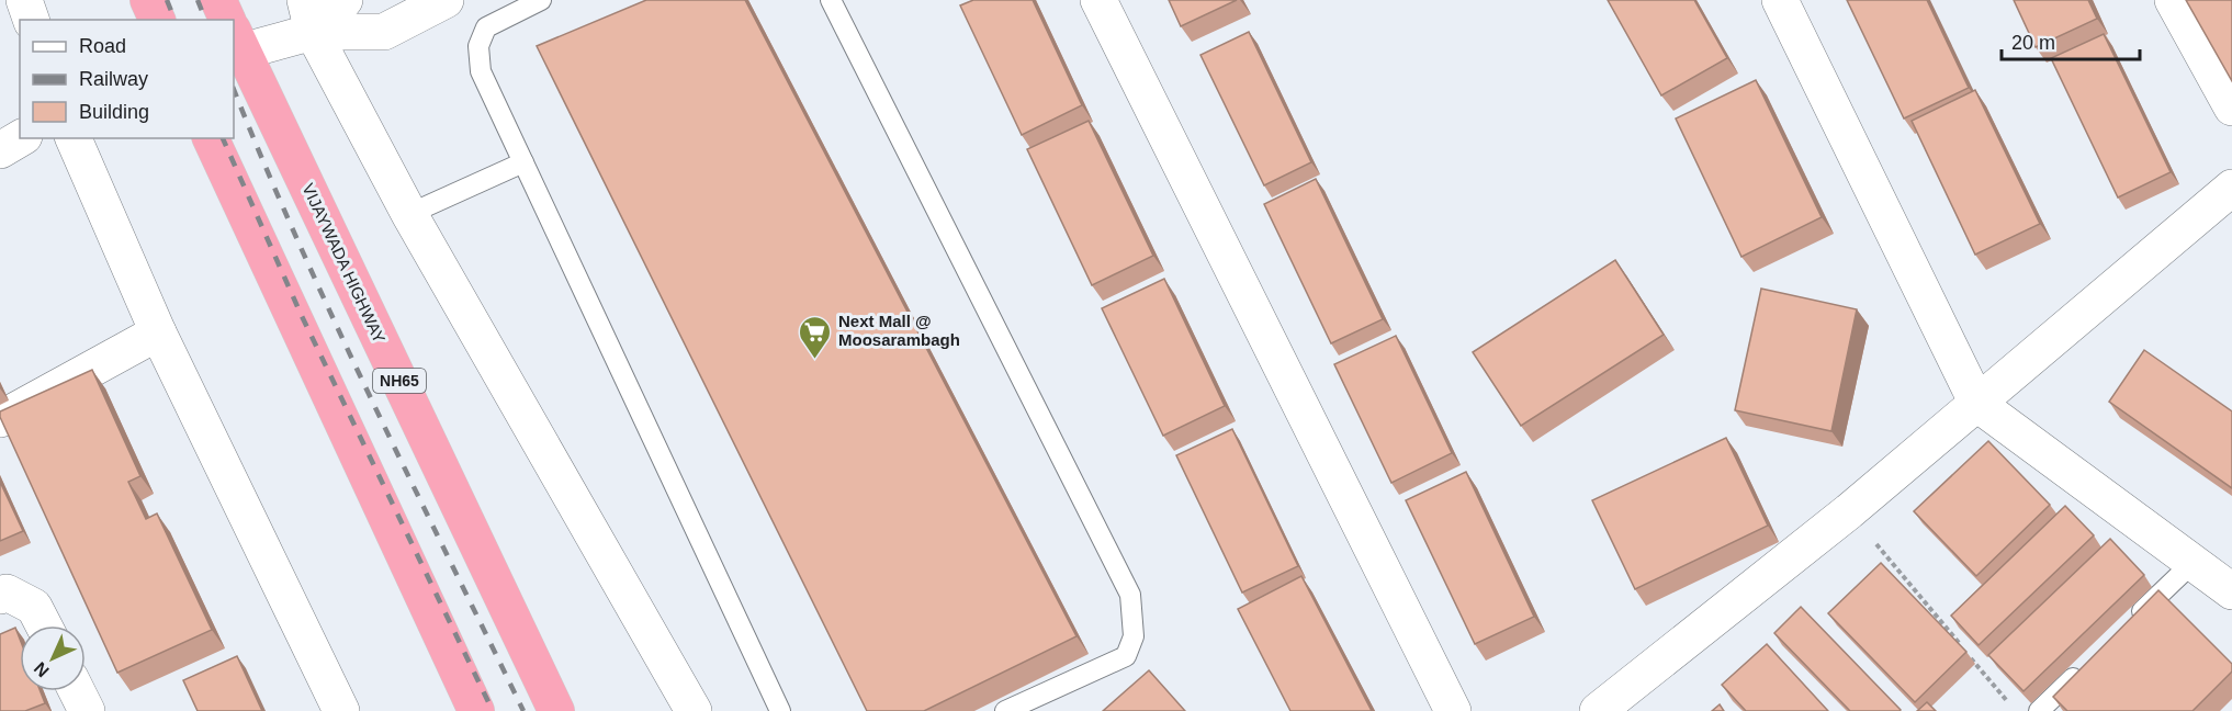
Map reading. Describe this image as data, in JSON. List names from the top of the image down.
{
  "streets": {
    "highway": ["VIJAYWADA HIGHWAY", "NH65"]
  },
  "places": {
    "supermarket": ["Next Mall @ Moosarambagh"]
  },
  "legend": ["Road", "Railway", "Building"],
  "scale_bar": "20 m",
  "north": "bottom left"
}
